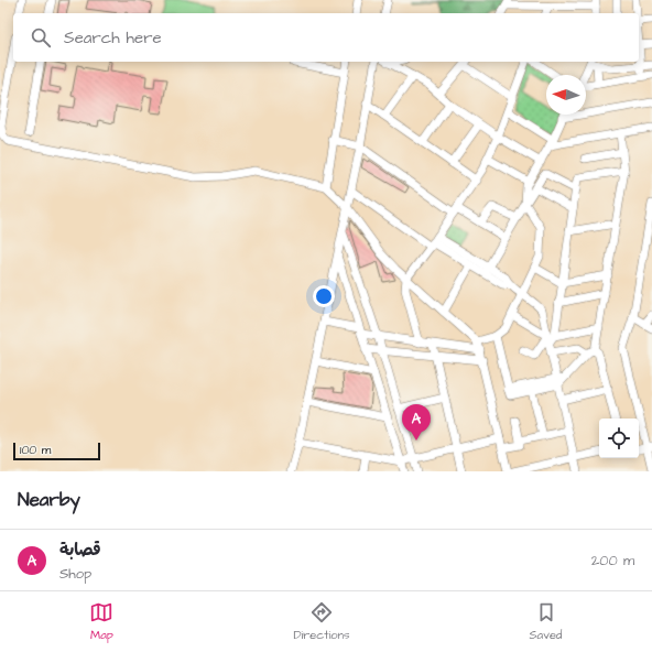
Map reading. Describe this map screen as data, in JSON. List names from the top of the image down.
{
  "scale_bar": "100 m",
  "north": "left",
  "page": {
    "search": "Search here",
    "pins": "A",
    "scale": "100 m",
    "heading": "Nearby",
    "list": [
      {
        "mark": "A",
        "name": "قصابة",
        "note": "Shop",
        "value": "200 m"
      }
    ],
    "nav": ["Map", "Directions", "Saved"]
  }
}
